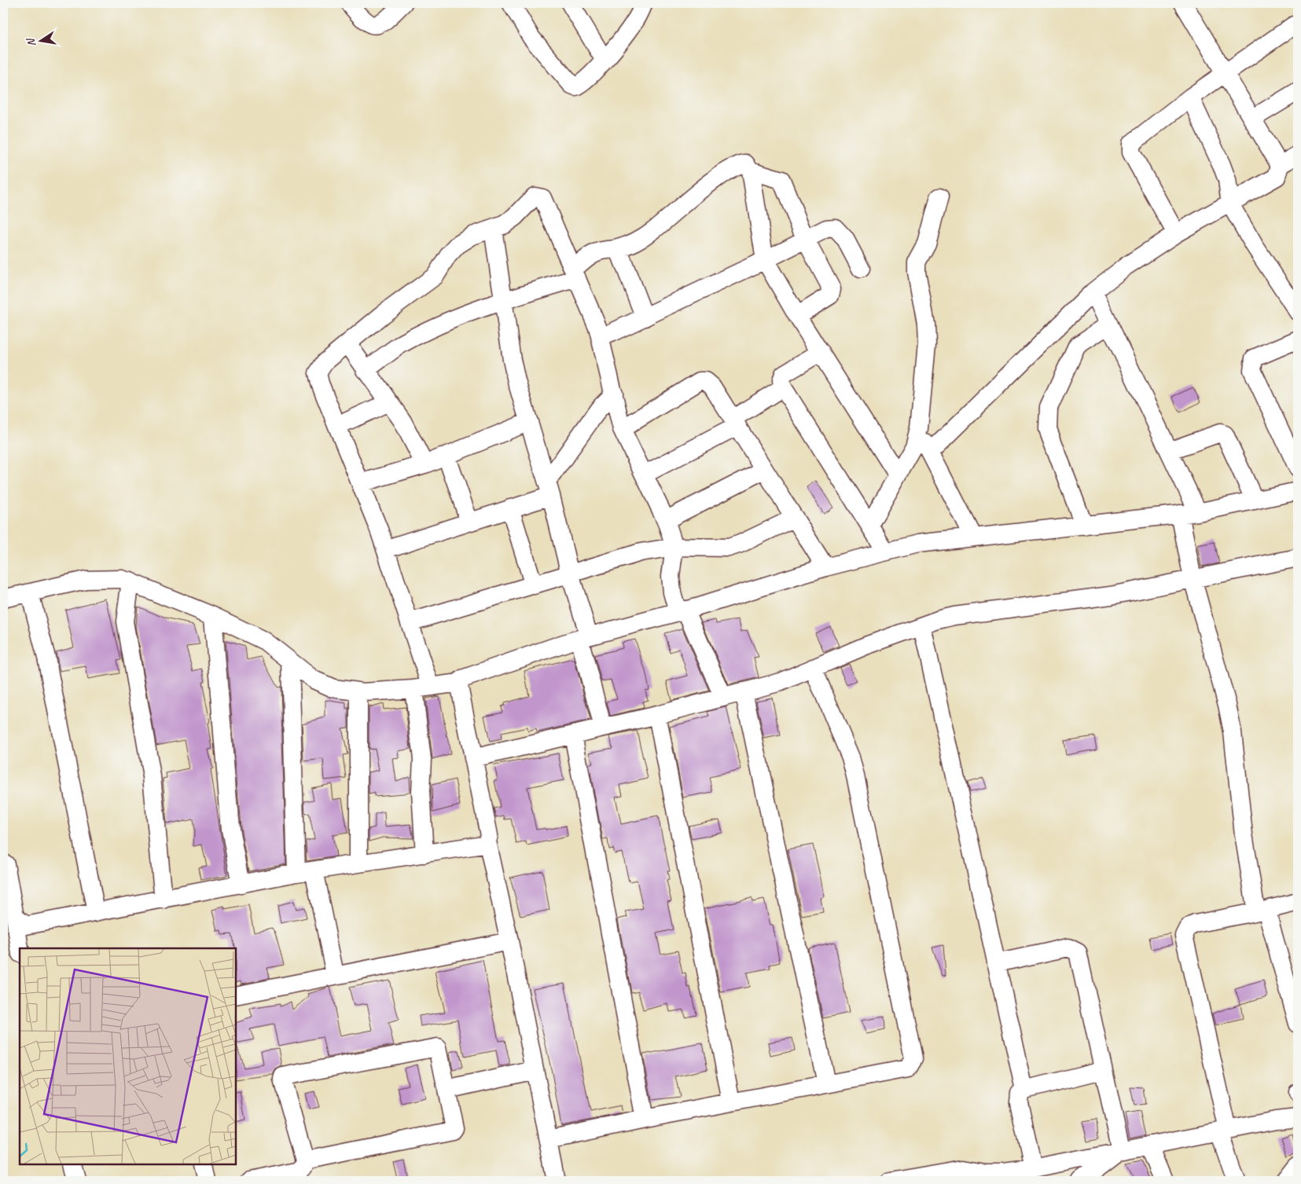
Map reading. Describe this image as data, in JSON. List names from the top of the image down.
{
  "north": "left"
}
